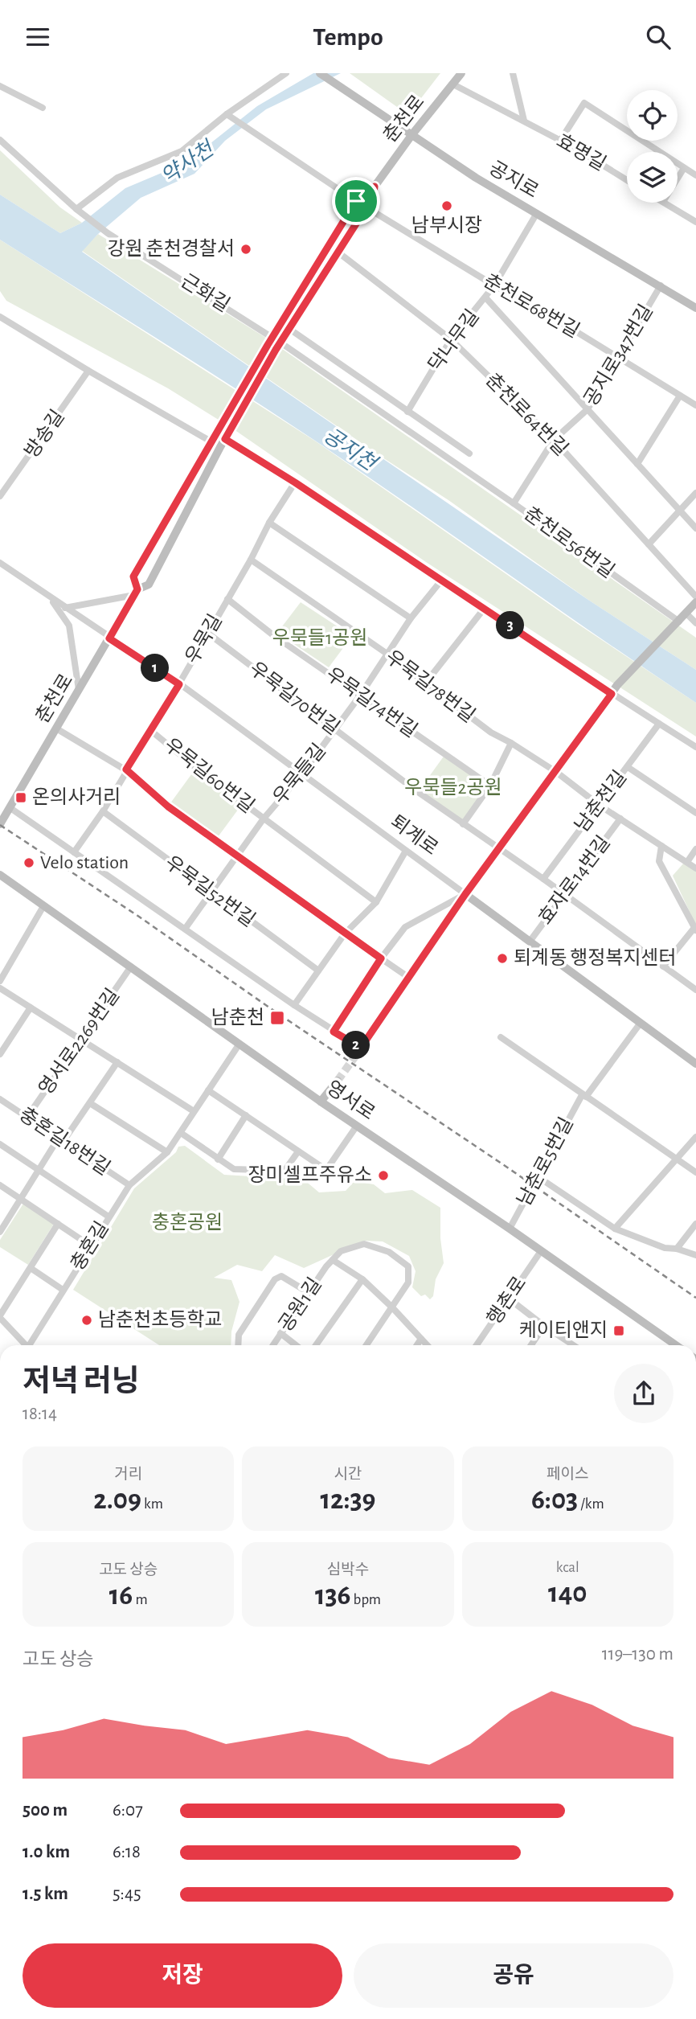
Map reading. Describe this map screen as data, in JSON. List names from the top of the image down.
{
  "streets": {
    "street": [
      "춘천로",
      "효명길",
      "공지로",
      "근화길",
      "춘천로68번길",
      "닥나무길",
      "공지로347번길",
      "춘천로64번길",
      "방송길",
      "춘천로56번길",
      "우묵길",
      "우묵길78번길",
      "우묵길70번길",
      "우묵길74번길",
      "우묵들길",
      "우묵길60번길",
      "남춘천길",
      "퇴계로",
      "효자로14번길",
      "우묵길52번길",
      "영서로2269번길",
      "영서로",
      "충혼길18번길",
      "남춘로5번길",
      "충혼길",
      "행촌로",
      "공원1길"
    ]
  },
  "crossings": [
    ["춘천로", "효명길"],
    ["춘천로", "공지로"],
    ["춘천로", "근화길"],
    ["춘천로", "춘천로68번길"],
    ["춘천로", "춘천로64번길"],
    ["춘천로", "퇴계로"],
    ["공지로", "닥나무길"],
    ["공지로", "공지로347번길"],
    ["근화길", "춘천로56번길"],
    ["춘천로68번길", "닥나무길"],
    ["춘천로68번길", "공지로347번길"],
    ["닥나무길", "춘천로64번길"],
    ["공지로347번길", "춘천로64번길"],
    ["공지로347번길", "춘천로56번길"],
    ["우묵길", "우묵길78번길"],
    ["우묵길", "우묵길70번길"],
    ["우묵길", "우묵길74번길"],
    ["우묵길", "우묵길60번길"],
    ["우묵길", "퇴계로"],
    ["우묵길", "우묵길52번길"],
    ["우묵길78번길", "우묵들길"],
    ["우묵길78번길", "효자로14번길"],
    ["우묵길70번길", "우묵들길"],
    ["우묵길74번길", "우묵들길"],
    ["우묵들길", "우묵길60번길"],
    ["우묵들길", "퇴계로"],
    ["우묵들길", "우묵길52번길"],
    ["남춘천길", "효자로14번길"],
    ["퇴계로", "효자로14번길"],
    ["퇴계로", "남춘로5번길"],
    ["영서로2269번길", "영서로"],
    ["영서로2269번길", "충혼길18번길"],
    ["영서로", "남춘로5번길"],
    ["영서로", "충혼길"],
    ["영서로", "행촌로"],
    ["충혼길18번길", "충혼길"]
  ],
  "water": ["약사천", "공지천"],
  "parks": ["우묵들1공원", "우묵들2공원", "충혼공원"],
  "places": {
    "other": [
      "남부시장",
      "강원 춘천경찰서",
      "Velo station",
      "퇴계동 행정복지센터",
      "장미셀프주유소",
      "남춘천초등학교"
    ],
    "transit": ["온의사거리", "남춘천", "케이티앤지"]
  },
  "page": {
    "header": "Tempo",
    "pins": ["3", "1", "2"],
    "heading": ["저녁 러닝", "18:14"],
    "stats": [
      ["거리", "2.09 km"],
      ["시간", "12:39"],
      ["페이스", "6:03 /km"],
      ["고도 상승", "16 m"],
      ["심박수", "136 bpm"],
      ["kcal", "140"]
    ],
    "chart": ["고도 상승", "119–130 m"],
    "list": [
      {
        "name": "500 m",
        "note": "6:07"
      },
      {
        "name": "1.0 km",
        "note": "6:18"
      },
      {
        "name": "1.5 km",
        "note": "5:45"
      }
    ],
    "buttons": ["저장", "공유"]
  }
}
